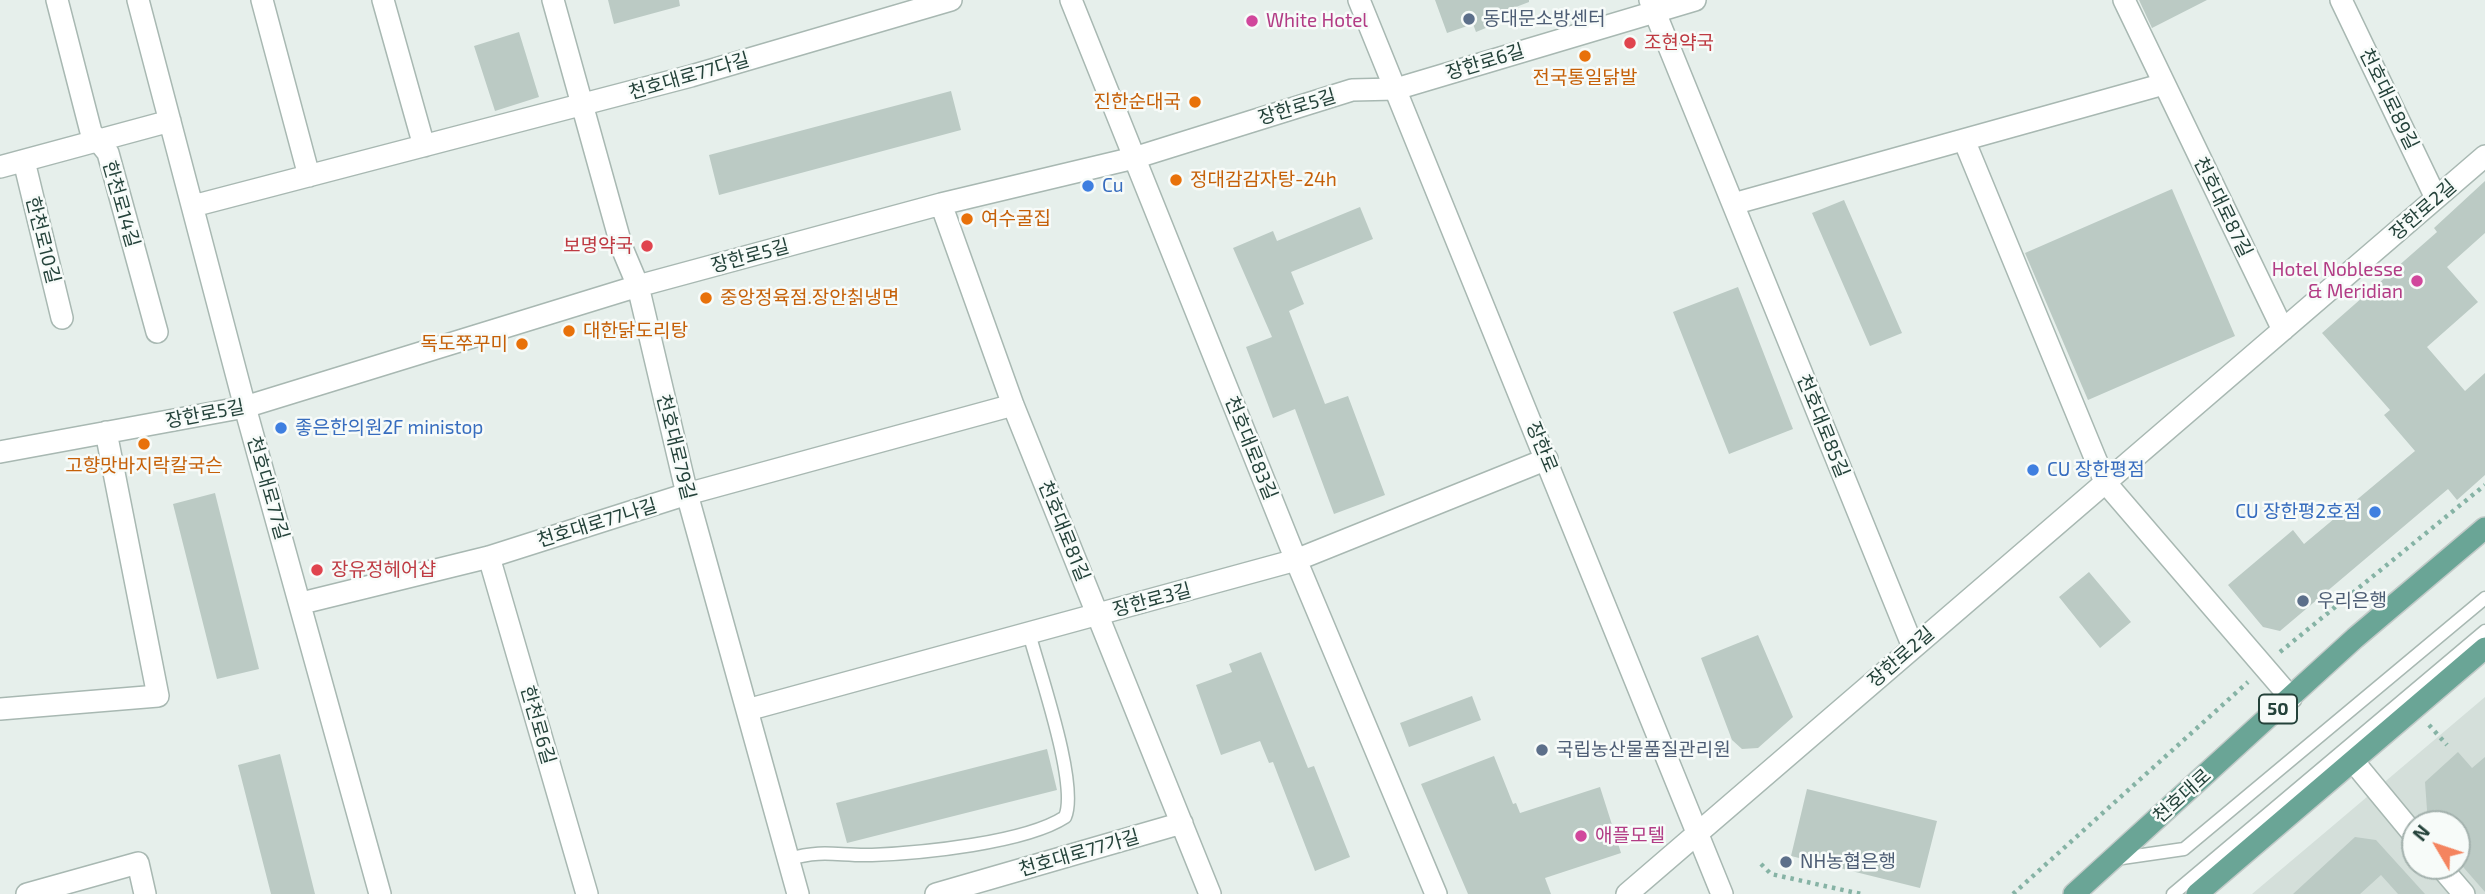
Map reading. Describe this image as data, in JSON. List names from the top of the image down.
{
  "streets": {
    "main road": ["50", "천호대로"],
    "street": [
      "장한로6길",
      "천호대로77다길",
      "천호대로89길",
      "장한로5길",
      "한천로14길",
      "천호대로87길",
      "장한로2길",
      "한천로10길",
      "천호대로85길",
      "천호대로79길",
      "장한로",
      "천호대로83길",
      "천호대로77길",
      "천호대로77나길",
      "천호대로81길",
      "장한로3길",
      "한천로6길",
      "천호대로77가길"
    ]
  },
  "crossings": [
    ["장한로6길", "장한로5길"],
    ["장한로6길", "천호대로85길"],
    ["장한로6길", "장한로"],
    ["천호대로77다길", "천호대로79길"],
    ["천호대로77다길", "천호대로77길"],
    ["천호대로89길", "장한로2길"],
    ["장한로5길", "천호대로79길"],
    ["장한로5길", "장한로"],
    ["장한로5길", "천호대로83길"],
    ["장한로5길", "천호대로77길"],
    ["장한로5길", "천호대로81길"],
    ["천호대로87길", "장한로2길"],
    ["장한로2길", "천호대로85길"],
    ["장한로2길", "장한로"],
    ["천호대로79길", "천호대로77나길"],
    ["천호대로79길", "장한로3길"],
    ["장한로", "장한로3길"],
    ["천호대로83길", "장한로3길"],
    ["천호대로77길", "천호대로77나길"],
    ["천호대로77나길", "천호대로81길"],
    ["천호대로77나길", "한천로6길"],
    ["천호대로81길", "장한로3길"],
    ["천호대로81길", "천호대로77가길"]
  ],
  "places": [
    "동대문소방센터",
    "White Hotel",
    "조현약국",
    "전국통일닭발",
    "진한순대국",
    "정대감감자탕-24h",
    "Cu",
    "여수굴집",
    "보명약국",
    "Hotel Noblesse & Meridian",
    "중앙정육점.장안칡냉면",
    "대한닭도리탕",
    "독도쭈꾸미",
    "좋은한의원2F ministop",
    "고향맛바지락칼국슨",
    "CU 장한평점",
    "CU 장한평2호점",
    "장유정헤어샵",
    "우리은행",
    "국립농산물품질관리원",
    "애플모텔",
    "NH농협은행"
  ],
  "north": "top left"
}
